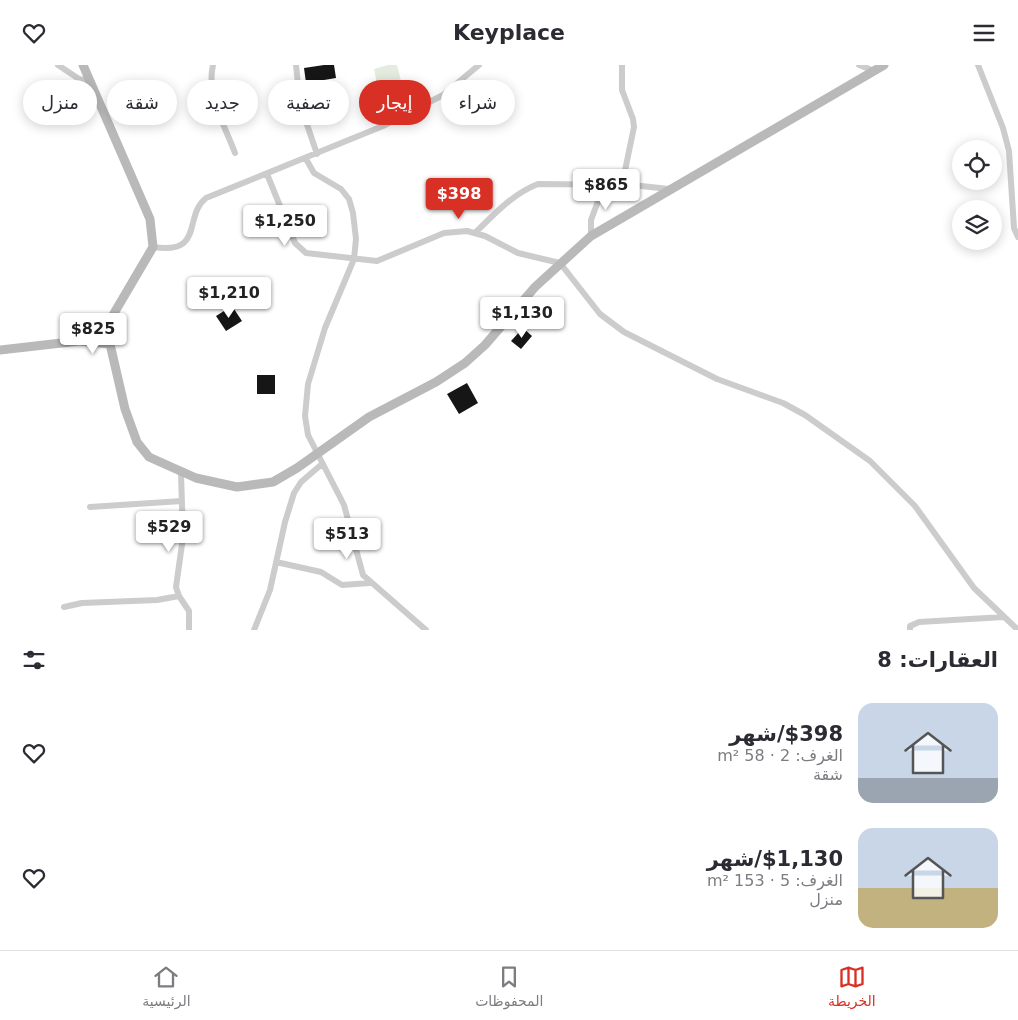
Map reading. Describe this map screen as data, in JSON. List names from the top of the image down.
{
  "page": {
    "header": "Keyplace",
    "chip": [
      "شراء",
      "إيجار",
      "تصفية",
      "جديد",
      "شقة",
      "منزل"
    ],
    "price": [
      "$865",
      "$398",
      "$1,250",
      "$1,210",
      "$1,130",
      "$825",
      "$529",
      "$513"
    ],
    "heading": "العقارات: 8",
    "list": [
      {
        "name": "$398/شهر",
        "note": "الغرف: 2 · 58 m² · شقة"
      },
      {
        "name": "$1,130/شهر",
        "note": "الغرف: 5 · 153 m² · منزل"
      }
    ],
    "tabs": ["الخريطة", "المحفوظات", "الرئيسية"]
  }
}
